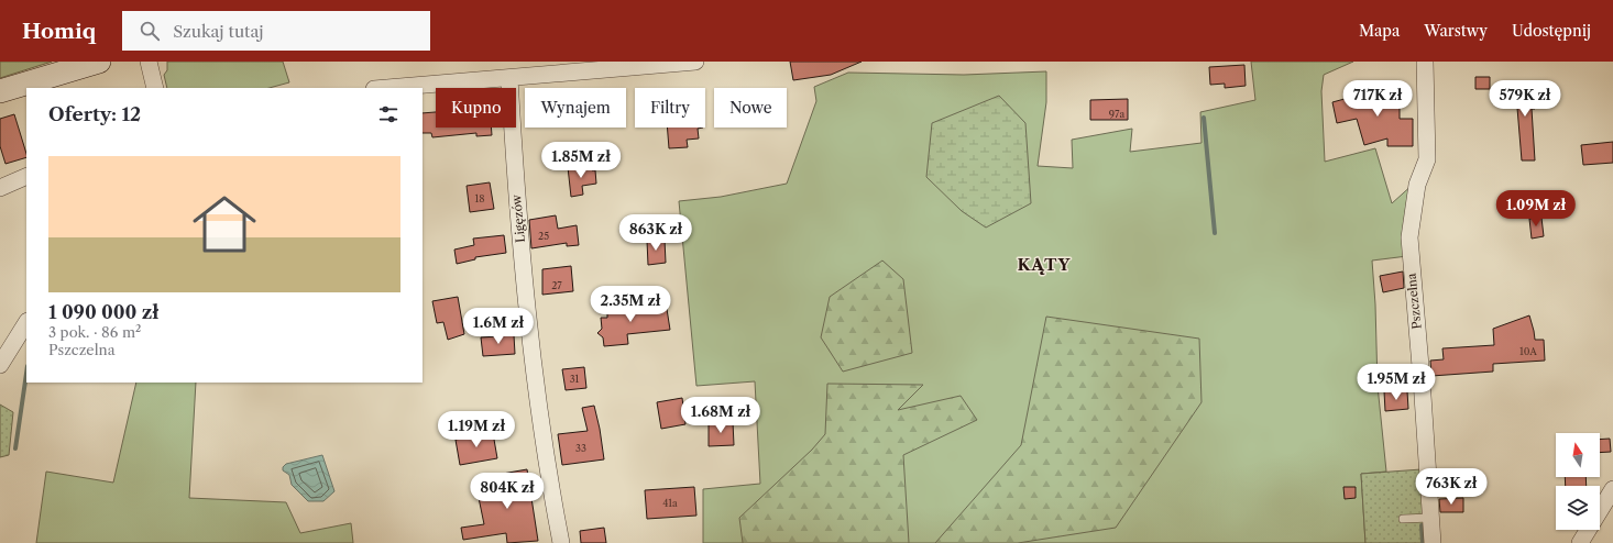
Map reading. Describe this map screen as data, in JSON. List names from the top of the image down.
{
  "streets": {
    "street": ["Ligęzów", "Pszczelna"]
  },
  "districts": ["KĄTY"],
  "house_numbers": [
    "97a",
    "18",
    "25",
    "27",
    "10A",
    "31",
    "33",
    "41a"
  ],
  "north": "top",
  "page": {
    "header": "Homiq",
    "search": "Szukaj tutaj",
    "nav": ["Mapa", "Warstwy", "Udostępnij"],
    "price": [
      "717K zł",
      "579K zł",
      "1.85M zł",
      "1.09M zł",
      "863K zł",
      "2.35M zł",
      "1.6M zł",
      "1.95M zł",
      "1.68M zł",
      "1.19M zł",
      "763K zł",
      "804K zł"
    ],
    "chip": [
      "Kupno",
      "Wynajem",
      "Filtry",
      "Nowe"
    ],
    "heading": "Oferty: 12",
    "list": [
      {
        "name": "1 090 000 zł",
        "note": "3 pok. · 86 m² · Pszczelna"
      }
    ]
  }
}
